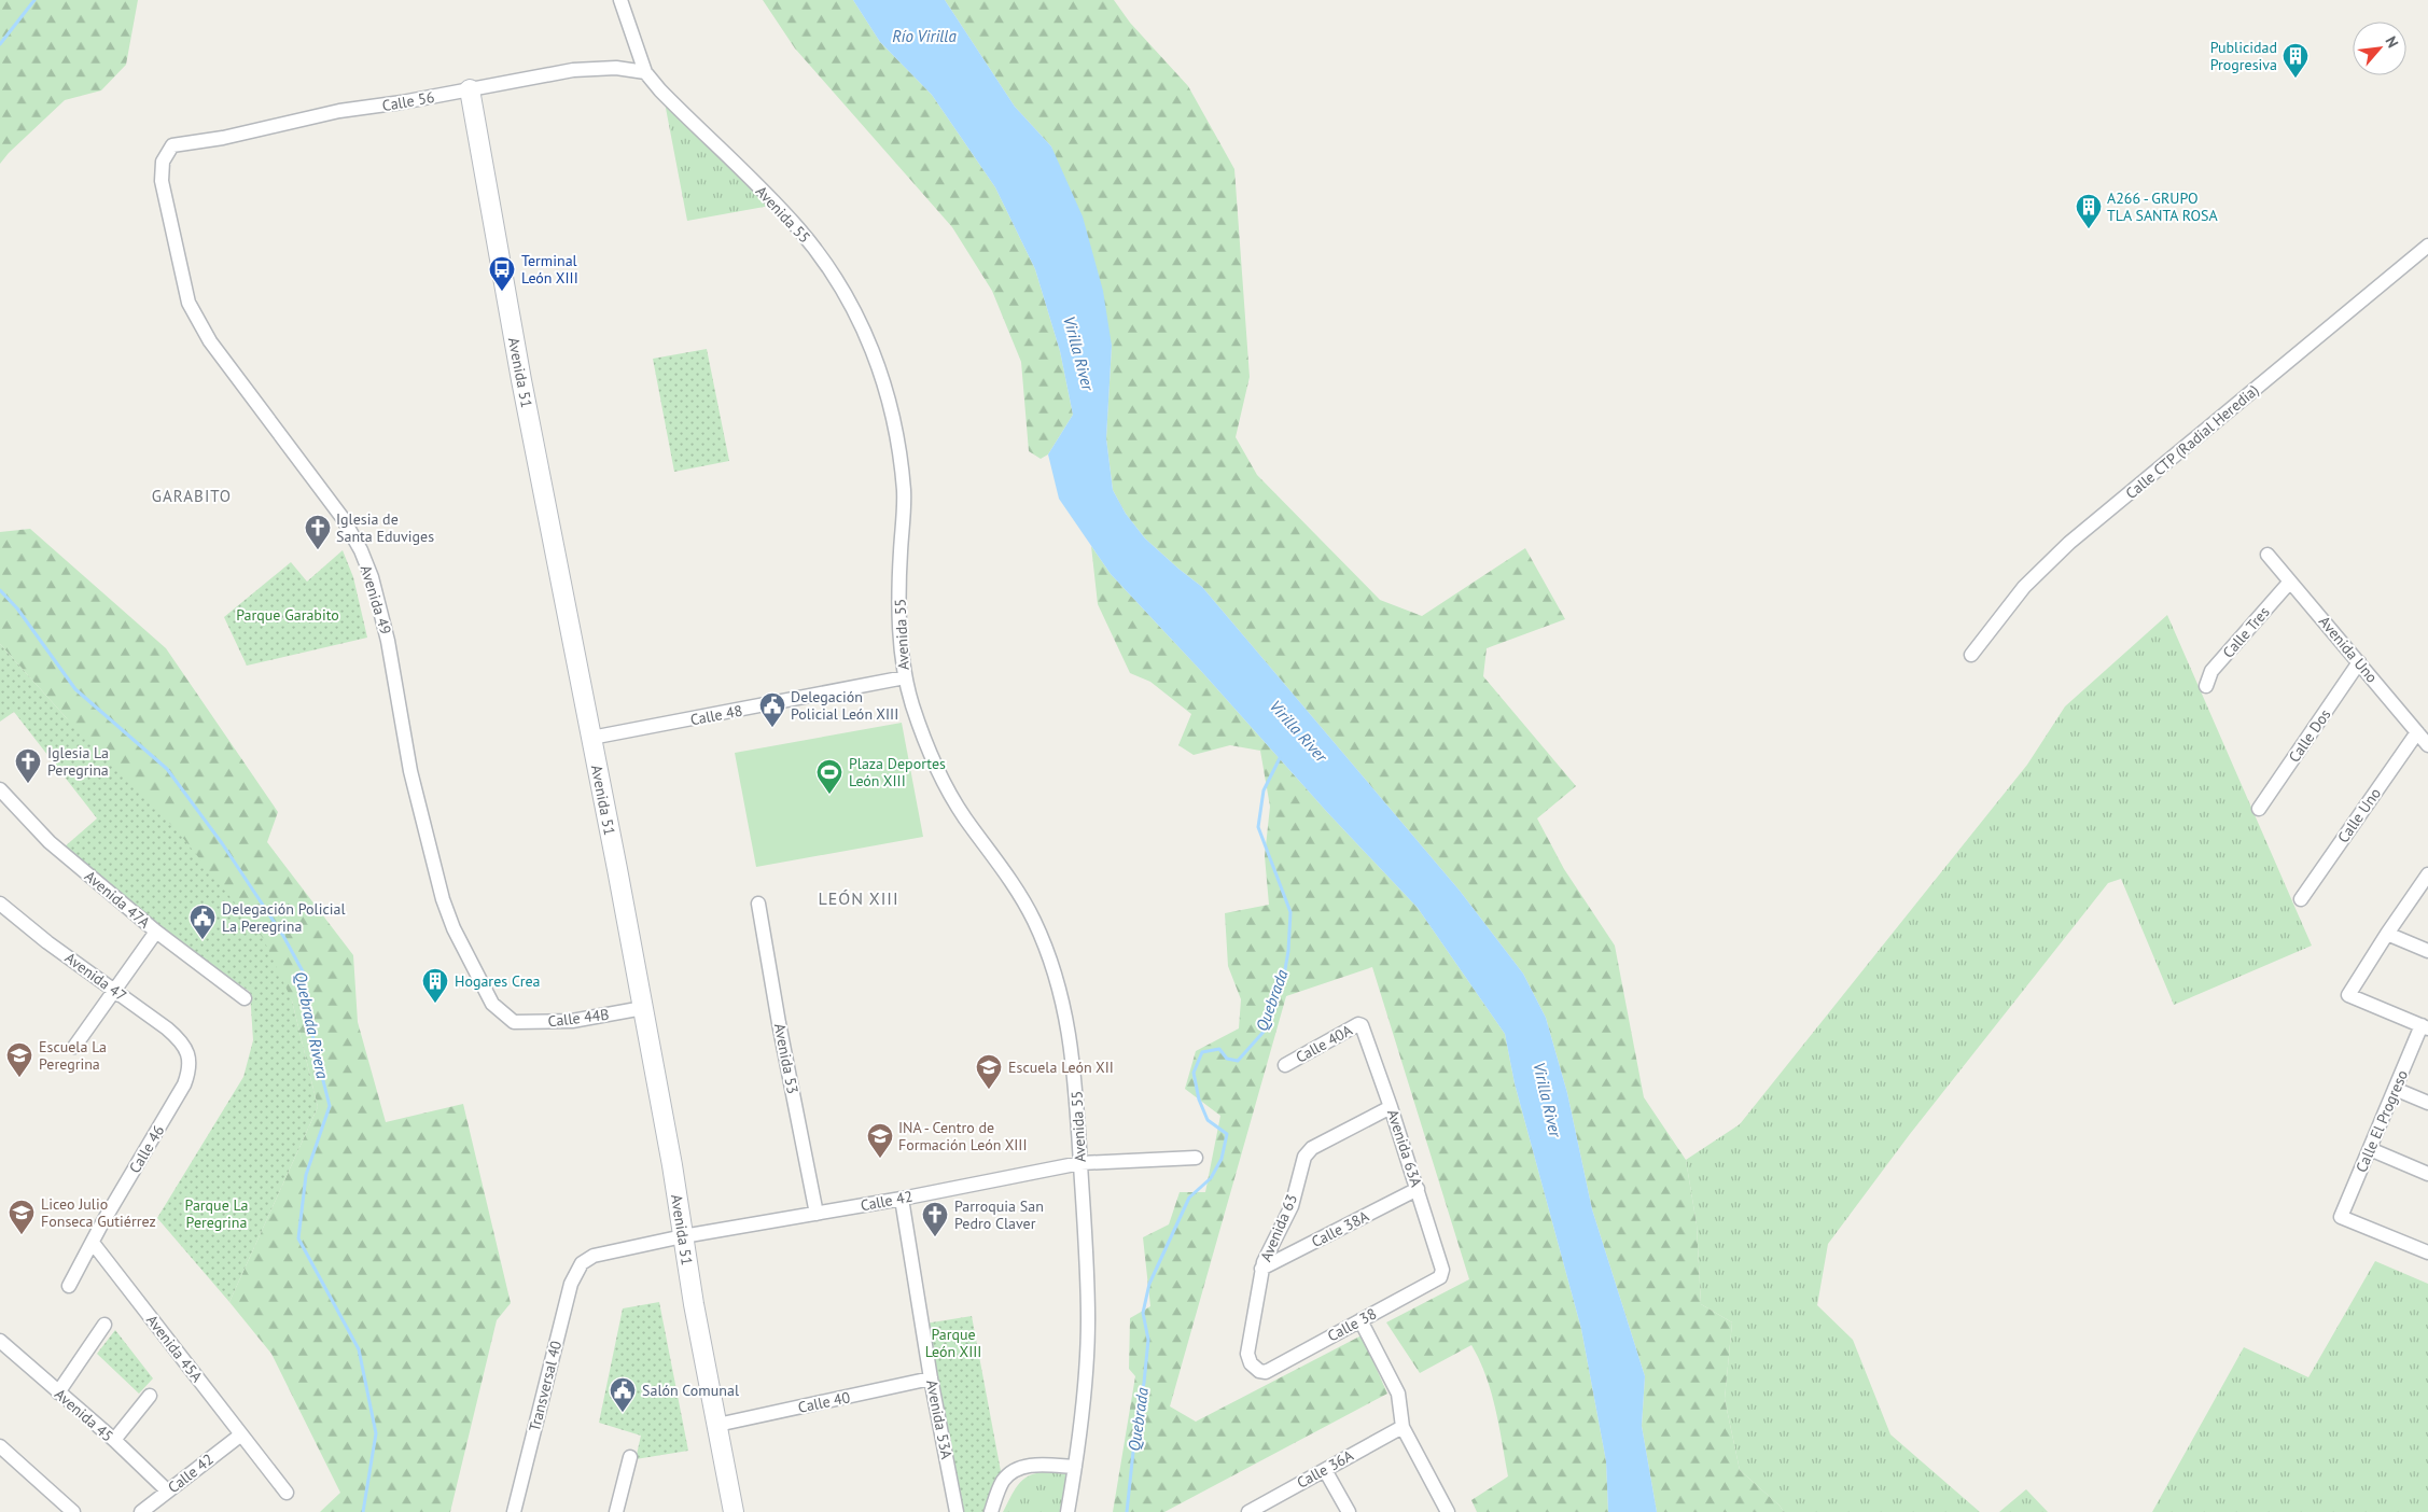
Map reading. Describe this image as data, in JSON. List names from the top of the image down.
{
  "streets": {
    "street": [
      "Calle 56",
      "Avenida 55",
      "Avenida 51",
      "Calle CTP (Radial Heredia)",
      "Avenida 49",
      "Calle Tres",
      "Avenida Uno",
      "Calle 48",
      "Calle Dos",
      "Calle Uno",
      "Avenida 47A",
      "Avenida 47",
      "Calle 44B",
      "Calle 40A",
      "Avenida 53",
      "Calle El Progreso",
      "Avenida 63A",
      "Calle 46",
      "Calle 42",
      "Avenida 63",
      "Calle 38A",
      "Calle 38",
      "Avenida 45A",
      "Transversal 40",
      "Calle 40",
      "Avenida 45",
      "Avenida 53A",
      "Calle 36A"
    ]
  },
  "crossings": [
    ["Calle 56", "Avenida 55"],
    ["Calle 56", "Avenida 51"],
    ["Calle 56", "Avenida 49"],
    ["Avenida 55", "Calle 48"],
    ["Avenida 55", "Calle 42"],
    ["Avenida 51", "Calle 48"],
    ["Avenida 51", "Calle 44B"],
    ["Avenida 51", "Calle 42"],
    ["Avenida 51", "Calle 40"],
    ["Avenida 49", "Calle 44B"],
    ["Calle Tres", "Avenida Uno"],
    ["Avenida Uno", "Calle Dos"],
    ["Avenida Uno", "Calle Uno"],
    ["Avenida 47", "Calle 46"],
    ["Calle 40A", "Avenida 63A"],
    ["Avenida 53", "Calle 42"],
    ["Avenida 63A", "Avenida 63"],
    ["Avenida 63A", "Calle 38A"],
    ["Avenida 63A", "Calle 38"],
    ["Calle 46", "Avenida 45A"],
    ["Calle 42", "Avenida 45A"],
    ["Calle 42", "Transversal 40"],
    ["Calle 42", "Avenida 45"],
    ["Calle 42", "Avenida 53A"],
    ["Avenida 63", "Calle 38A"],
    ["Avenida 63", "Calle 38"],
    ["Calle 40", "Avenida 53A"]
  ],
  "districts": ["GARABITO", "LEÓN XIII"],
  "water": [
    "Río Virilla",
    "Virilla River",
    "Quebrada",
    "Quebrada Rivera"
  ],
  "parks": ["Parque Garabito", "Parque La Peregrina", "Parque León XIII"],
  "places": {
    "building": ["Publicidad Progresiva", "A266 - GRUPO TLA SANTA ROSA", "Hogares Crea"],
    "bus stop": ["Terminal León XIII"],
    "church": ["Iglesia de Santa Eduviges", "Iglesia La Peregrina", "Parroquia San Pedro Claver"],
    "public building": ["Delegación Policial León XIII", "Delegación Policial La Peregrina", "Salón Comunal"],
    "sports": ["Plaza Deportes León XIII"],
    "school or university": [
      "Escuela La Peregrina",
      "Escuela León XII",
      "INA - Centro de Formación León XIII",
      "Liceo Julio Fonseca Gutiérrez"
    ]
  },
  "north": "top right"
}
